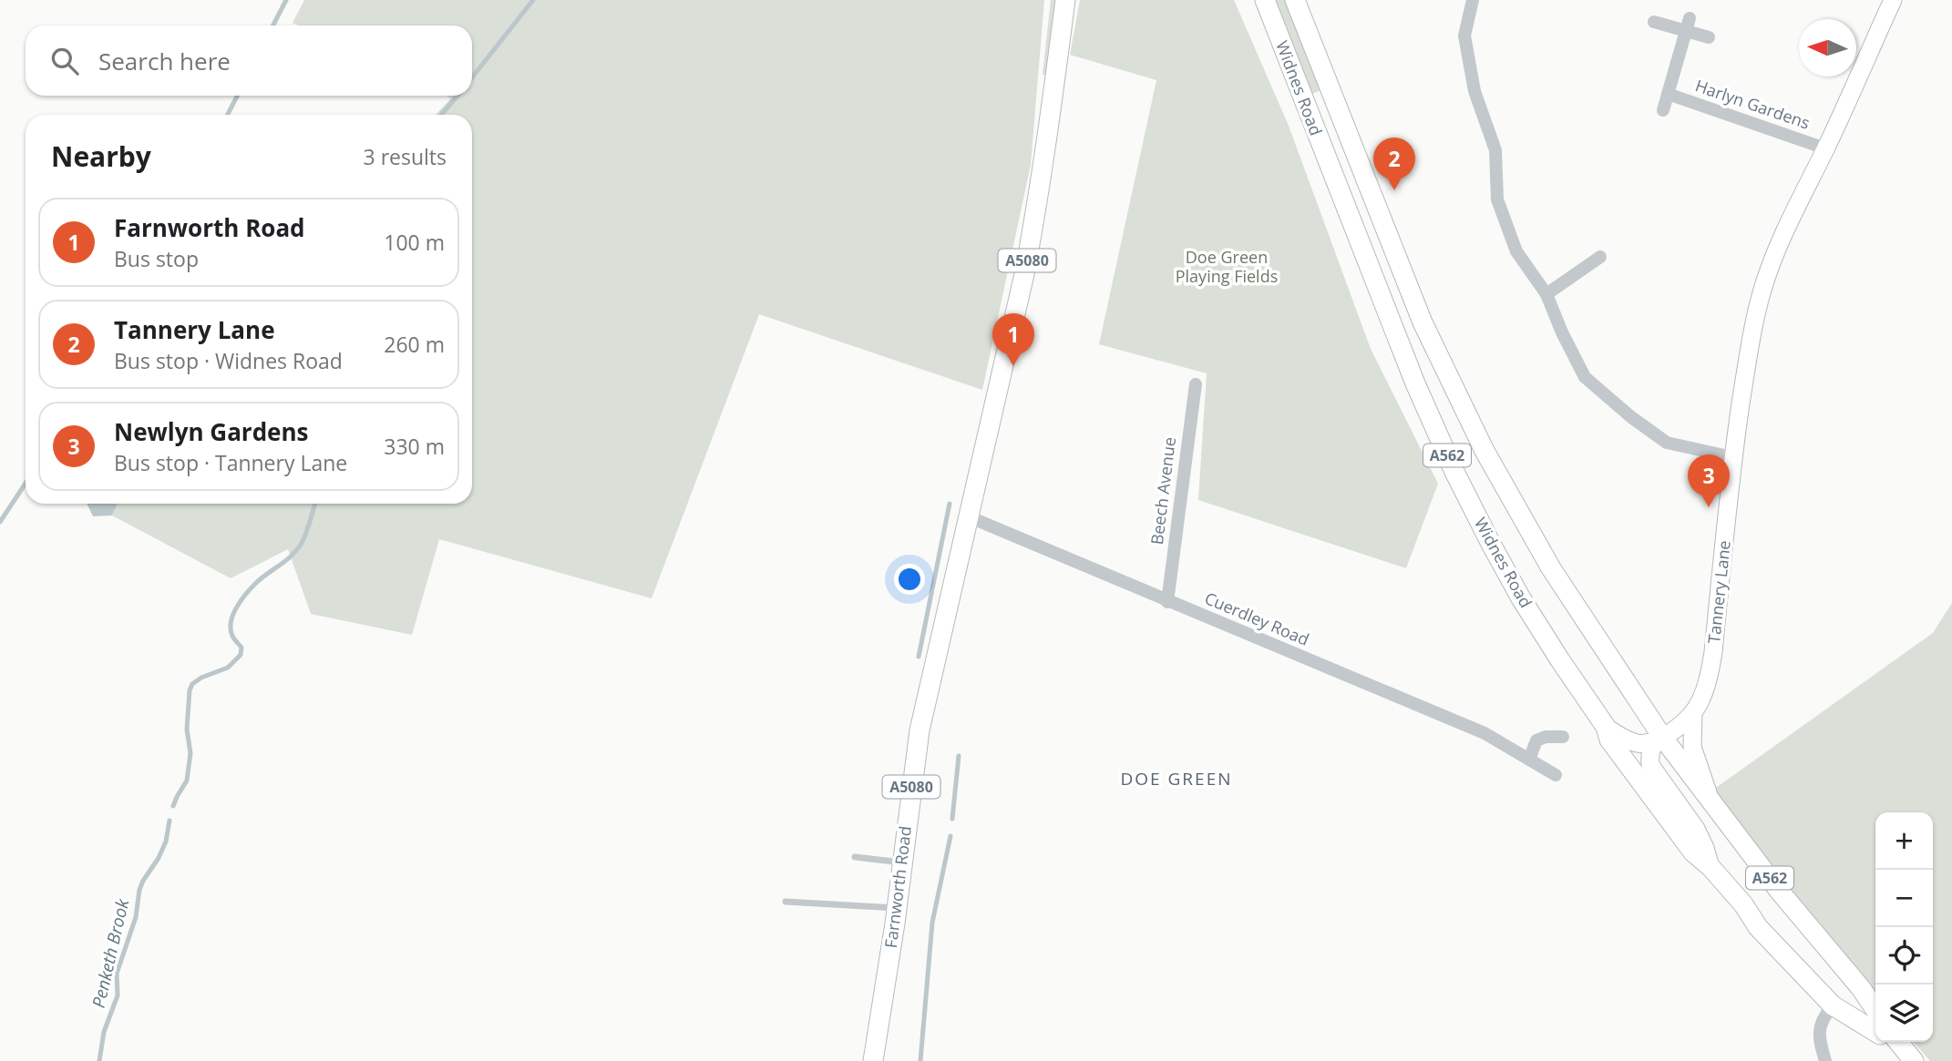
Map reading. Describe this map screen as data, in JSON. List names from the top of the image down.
{
  "streets": {
    "main road": [
      "Widnes Road",
      "A5080",
      "A562",
      "Farnworth Road"
    ],
    "street": [
      "Harlyn Gardens",
      "Beech Avenue",
      "Tannery Lane",
      "Cuerdley Road"
    ]
  },
  "crossings": [
    ["Widnes Road", "Tannery Lane"],
    ["Harlyn Gardens", "Tannery Lane"],
    ["Beech Avenue", "Cuerdley Road"],
    ["Cuerdley Road", "Farnworth Road"]
  ],
  "districts": ["DOE GREEN"],
  "water": ["Penketh Brook"],
  "parks": ["Doe Green Playing Fields"],
  "north": "left",
  "page": {
    "search": "Search here",
    "heading": ["Nearby", "3 results"],
    "pins": ["2", "1", "3"],
    "list": [
      {
        "mark": "1",
        "name": "Farnworth Road",
        "note": "Bus stop",
        "value": "100 m"
      },
      {
        "mark": "2",
        "name": "Tannery Lane",
        "note": "Bus stop · Widnes Road",
        "value": "260 m"
      },
      {
        "mark": "3",
        "name": "Newlyn Gardens",
        "note": "Bus stop · Tannery Lane",
        "value": "330 m"
      }
    ],
    "map_buttons": ["+", "−"]
  }
}
